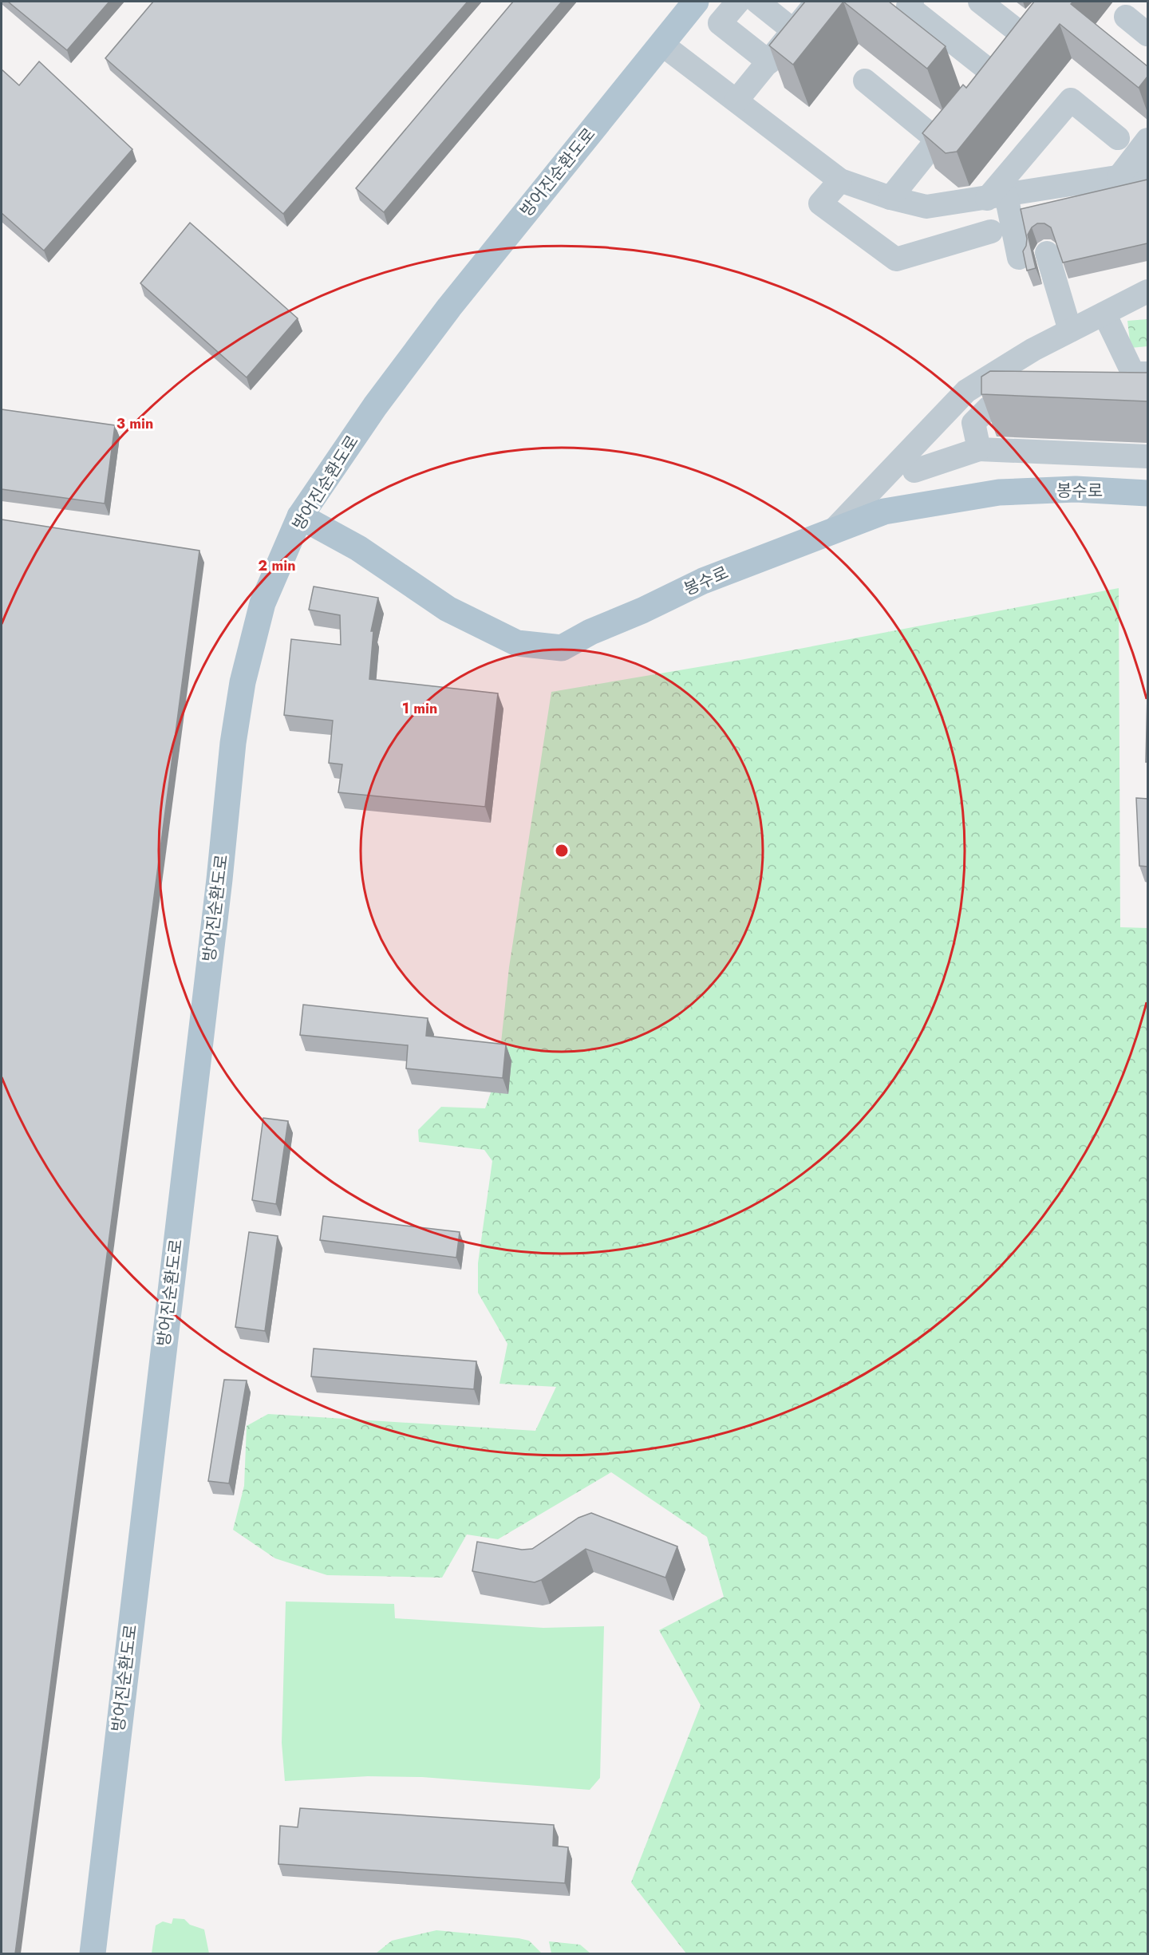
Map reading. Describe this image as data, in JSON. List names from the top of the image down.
{
  "streets": {
    "main road": ["방어진순환도로", "봉수로"]
  },
  "crossings": [
    ["방어진순환도로", "봉수로"]
  ],
  "rings": ["3 min", "2 min", "1 min"]
}
